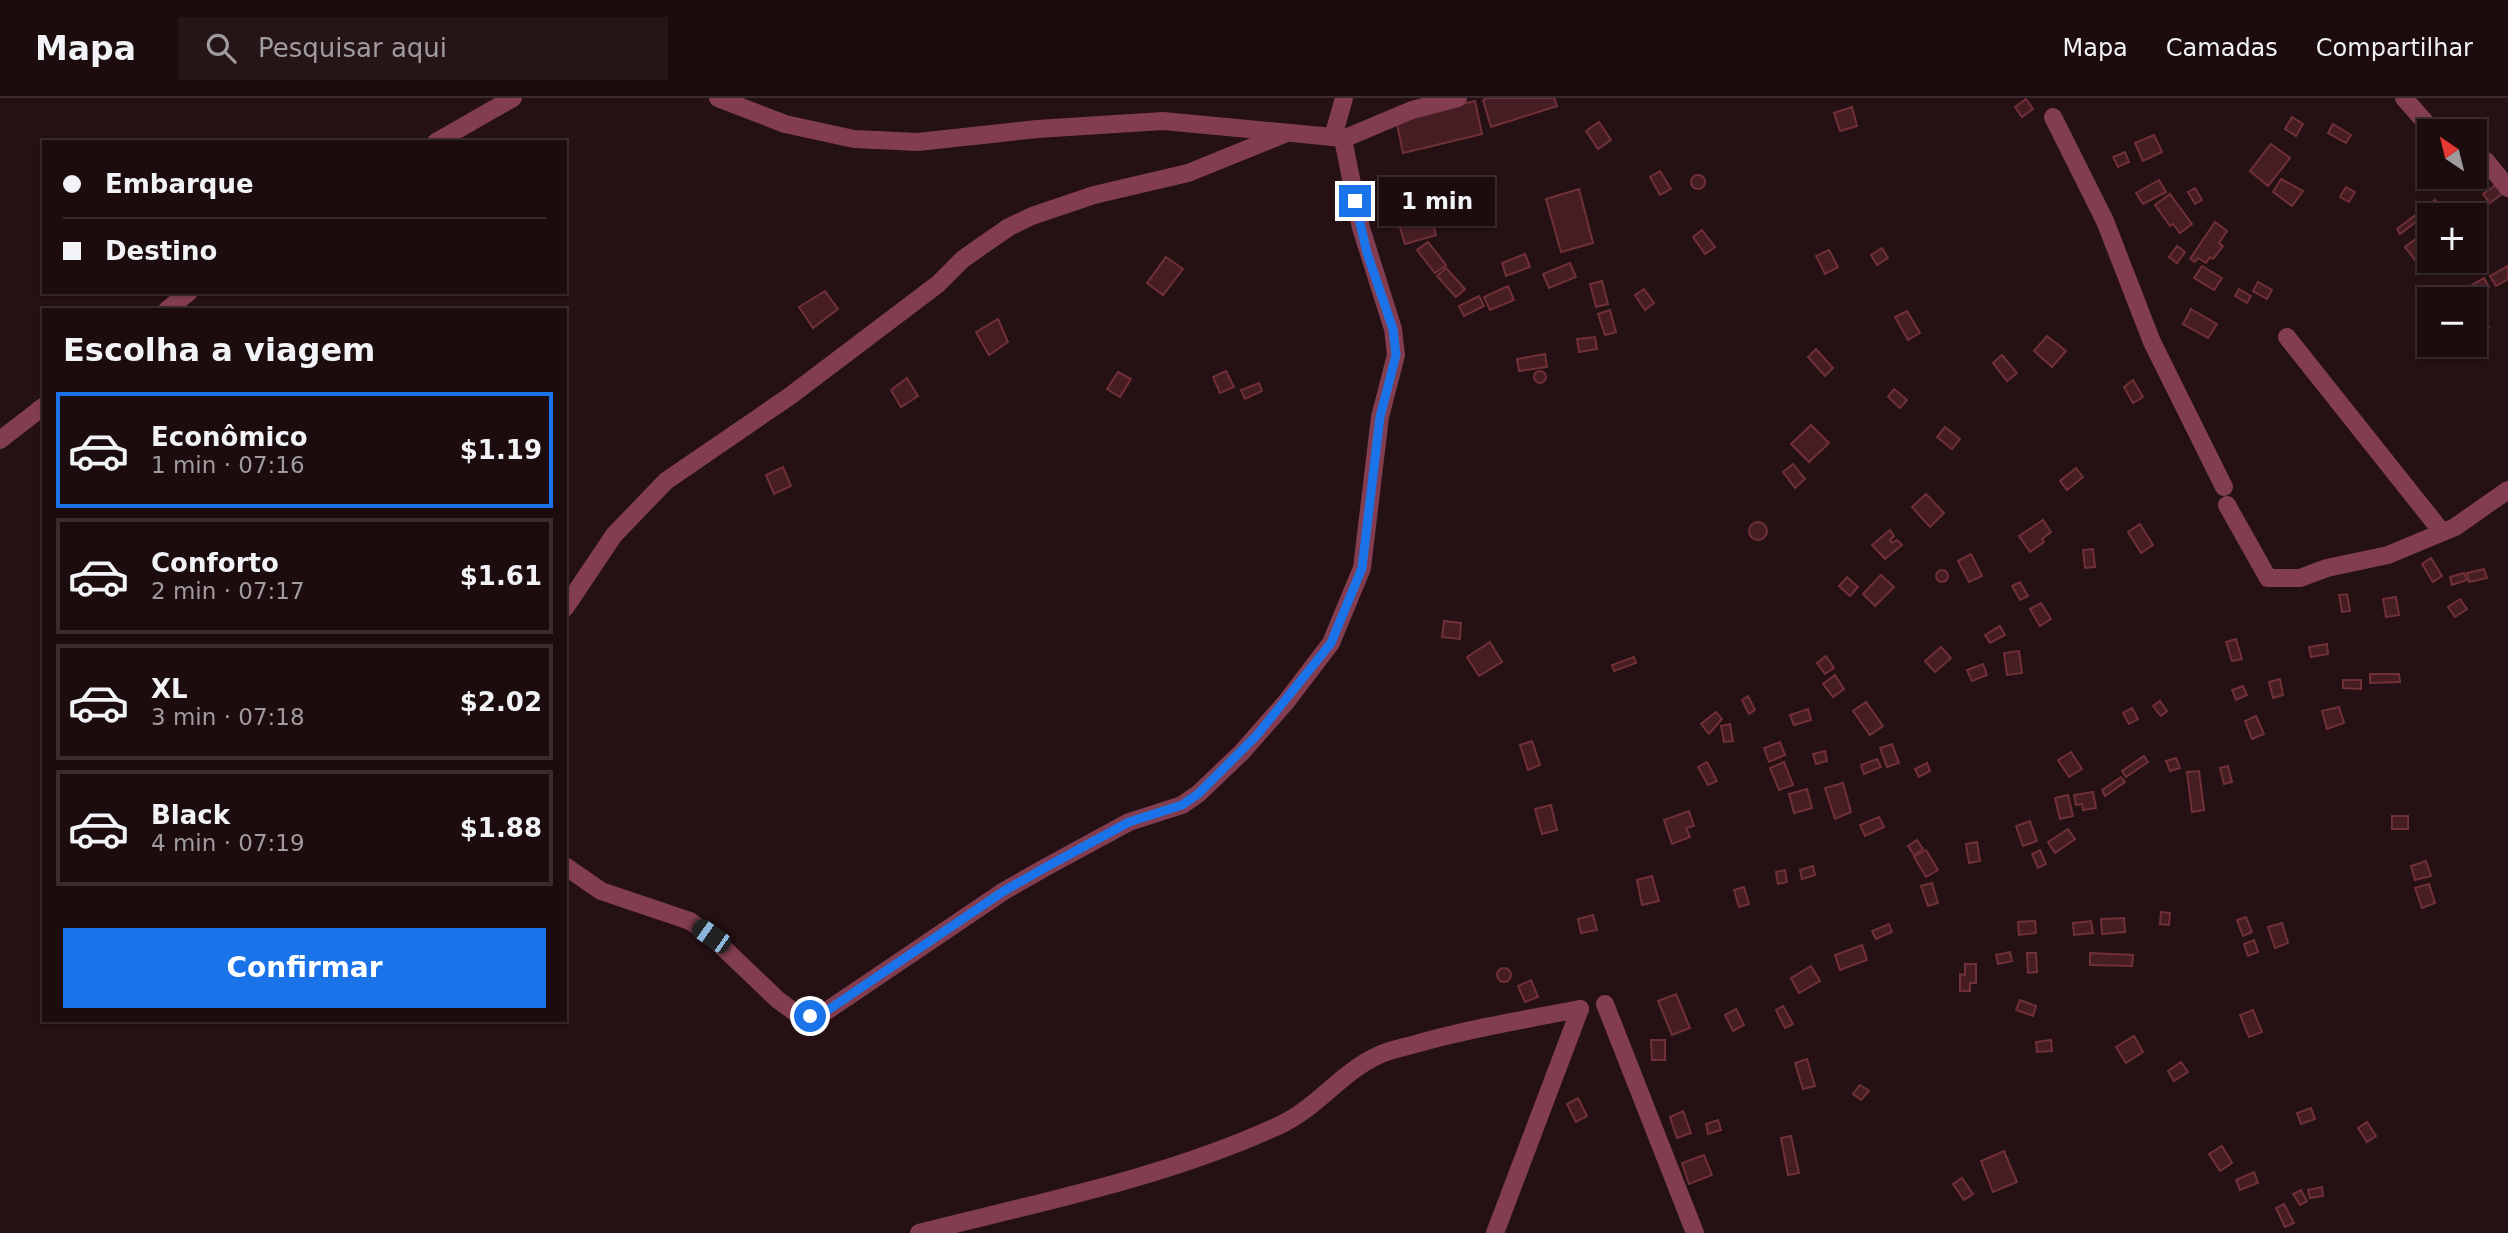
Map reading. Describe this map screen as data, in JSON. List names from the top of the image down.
{
  "north": "top left",
  "page": {
    "header": "Mapa",
    "search": "Pesquisar aqui",
    "nav": ["Mapa", "Camadas", "Compartilhar"],
    "map_buttons": ["+", "−"],
    "banner": ["Embarque", "Destino"],
    "bubble": "1 min",
    "heading": "Escolha a viagem",
    "list": [
      {
        "name": "Econômico",
        "note": "1 min · 07:16",
        "value": "$1.19"
      },
      {
        "name": "Conforto",
        "note": "2 min · 07:17",
        "value": "$1.61"
      },
      {
        "name": "XL",
        "note": "3 min · 07:18",
        "value": "$2.02"
      },
      {
        "name": "Black",
        "note": "4 min · 07:19",
        "value": "$1.88"
      }
    ],
    "buttons": "Confirmar"
  }
}
